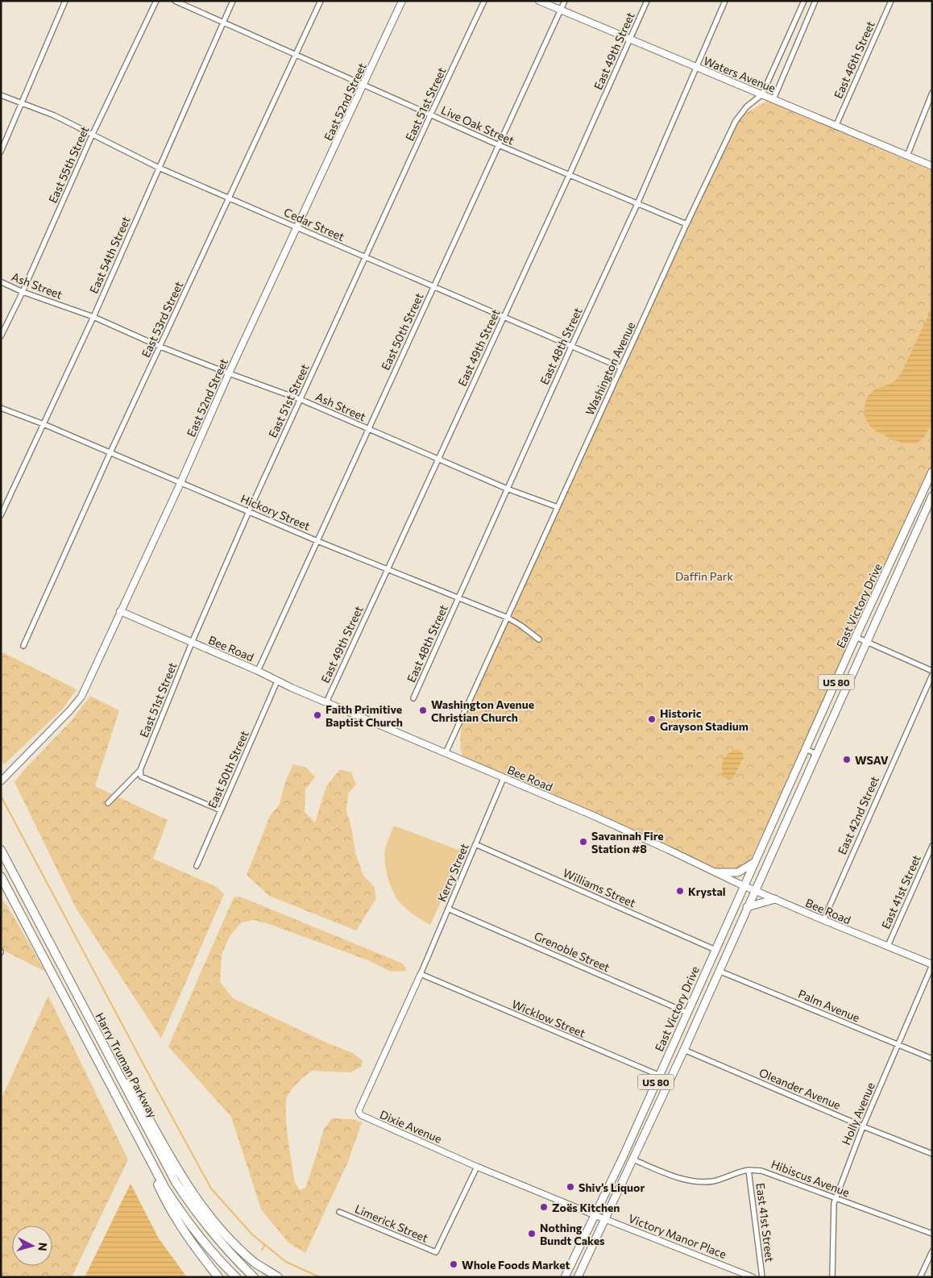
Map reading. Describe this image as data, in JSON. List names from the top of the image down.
{
  "streets": {
    "highway": ["Harry Truman Parkway"],
    "main road": [
      "Waters Avenue",
      "East 52nd Street",
      "East Victory Drive",
      "Bee Road",
      "US 80"
    ],
    "street": [
      "East 49th Street",
      "East 46th Street",
      "East 51st Street",
      "Live Oak Street",
      "East 55th Street",
      "Cedar Street",
      "East 54th Street",
      "Ash Street",
      "East 53rd Street",
      "East 50th Street",
      "East 48th Street",
      "Washington Avenue",
      "Hickory Street",
      "East 42nd Street",
      "Kerry Street",
      "Williams Street",
      "East 41st Street",
      "Grenoble Street",
      "Palm Avenue",
      "Wicklow Street",
      "Oleander Avenue",
      "Holly Avenue",
      "Dixie Avenue",
      "Hibiscus Avenue",
      "Limerick Street",
      "Victory Manor Place"
    ]
  },
  "crossings": [
    ["East 49th Street", "Waters Avenue"],
    ["East 49th Street", "Live Oak Street"],
    ["East 49th Street", "Cedar Street"],
    ["East 49th Street", "Ash Street"],
    ["East 49th Street", "Hickory Street"],
    ["East 49th Street", "Bee Road"],
    ["East 46th Street", "Waters Avenue"],
    ["Waters Avenue", "East 50th Street"],
    ["Waters Avenue", "East 48th Street"],
    ["Waters Avenue", "Washington Avenue"],
    ["East 52nd Street", "Live Oak Street"],
    ["East 52nd Street", "Cedar Street"],
    ["East 52nd Street", "Ash Street"],
    ["East 52nd Street", "Hickory Street"],
    ["East 52nd Street", "Bee Road"],
    ["East 51st Street", "Live Oak Street"],
    ["East 51st Street", "Cedar Street"],
    ["East 51st Street", "Ash Street"],
    ["East 51st Street", "Hickory Street"],
    ["East 51st Street", "Bee Road"],
    ["Live Oak Street", "East 54th Street"],
    ["Live Oak Street", "East 53rd Street"],
    ["Live Oak Street", "East 50th Street"],
    ["Live Oak Street", "East 48th Street"],
    ["Live Oak Street", "Washington Avenue"],
    ["East 55th Street", "Cedar Street"],
    ["East 55th Street", "Ash Street"],
    ["Cedar Street", "East 54th Street"],
    ["Cedar Street", "East 53rd Street"],
    ["Cedar Street", "East 50th Street"],
    ["Cedar Street", "East 48th Street"],
    ["Cedar Street", "Washington Avenue"],
    ["East 54th Street", "Ash Street"],
    ["East 54th Street", "Hickory Street"],
    ["Ash Street", "East 53rd Street"],
    ["Ash Street", "East 50th Street"],
    ["Ash Street", "East 48th Street"],
    ["Ash Street", "Washington Avenue"],
    ["East 53rd Street", "Hickory Street"],
    ["East 50th Street", "Hickory Street"],
    ["East 50th Street", "Bee Road"],
    ["East 48th Street", "Hickory Street"],
    ["Washington Avenue", "Hickory Street"],
    ["Washington Avenue", "Bee Road"],
    ["East Victory Drive", "Bee Road"],
    ["East Victory Drive", "Williams Street"],
    ["East Victory Drive", "Grenoble Street"],
    ["East Victory Drive", "Palm Avenue"],
    ["East Victory Drive", "Wicklow Street"],
    ["East Victory Drive", "Oleander Avenue"],
    ["East Victory Drive", "Dixie Avenue"],
    ["East Victory Drive", "Hibiscus Avenue"],
    ["East Victory Drive", "Victory Manor Place"],
    ["Bee Road", "East 42nd Street"],
    ["Bee Road", "Kerry Street"],
    ["Bee Road", "East 41st Street"],
    ["Bee Road", "Holly Avenue"],
    ["Kerry Street", "Williams Street"],
    ["Kerry Street", "Grenoble Street"],
    ["Kerry Street", "Wicklow Street"],
    ["Kerry Street", "Dixie Avenue"],
    ["East 41st Street", "Hibiscus Avenue"],
    ["Palm Avenue", "Holly Avenue"],
    ["Wicklow Street", "Dixie Avenue"],
    ["Oleander Avenue", "Holly Avenue"],
    ["Holly Avenue", "Hibiscus Avenue"],
    ["Dixie Avenue", "Limerick Street"],
    ["Dixie Avenue", "Victory Manor Place"]
  ],
  "parks": ["Daffin Park"],
  "places": [
    "Washington Avenue Christian Church",
    "Faith Primitive Baptist Church",
    "Historic Grayson Stadium",
    "WSAV",
    "Savannah Fire Station #8",
    "Krystal",
    "Shiv’s Liquor",
    "Zoës Kitchen",
    "Nothing Bundt Cakes",
    "Whole Foods Market"
  ],
  "north": "right"
}
